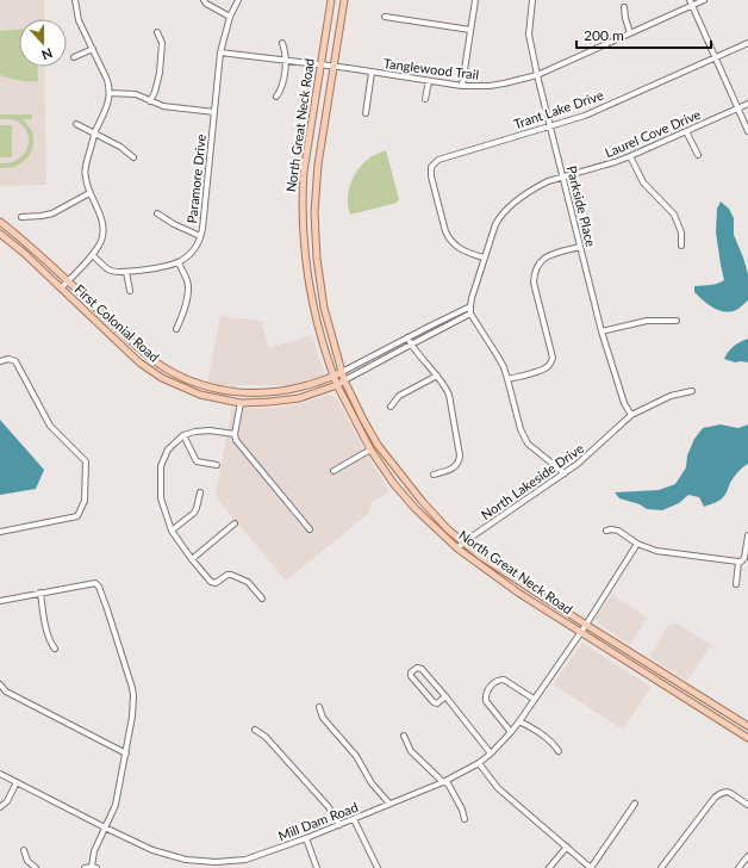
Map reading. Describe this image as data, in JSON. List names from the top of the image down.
{
  "streets": {
    "main road": ["North Great Neck Road", "First Colonial Road"],
    "street": [
      "Tanglewood Trail",
      "Trant Lake Drive",
      "Laurel Cove Drive",
      "Paramore Drive",
      "Parkside Place",
      "North Lakeside Drive",
      "Mill Dam Road"
    ]
  },
  "crossings": [
    ["Tanglewood Trail", "North Great Neck Road"],
    ["Tanglewood Trail", "Paramore Drive"],
    ["Tanglewood Trail", "Parkside Place"],
    ["Trant Lake Drive", "Laurel Cove Drive"],
    ["Trant Lake Drive", "Parkside Place"],
    ["North Great Neck Road", "First Colonial Road"],
    ["North Great Neck Road", "North Lakeside Drive"],
    ["North Great Neck Road", "Mill Dam Road"],
    ["Laurel Cove Drive", "Parkside Place"],
    ["Parkside Place", "North Lakeside Drive"]
  ],
  "scale_bar": "200 m",
  "north": "bottom"
}
